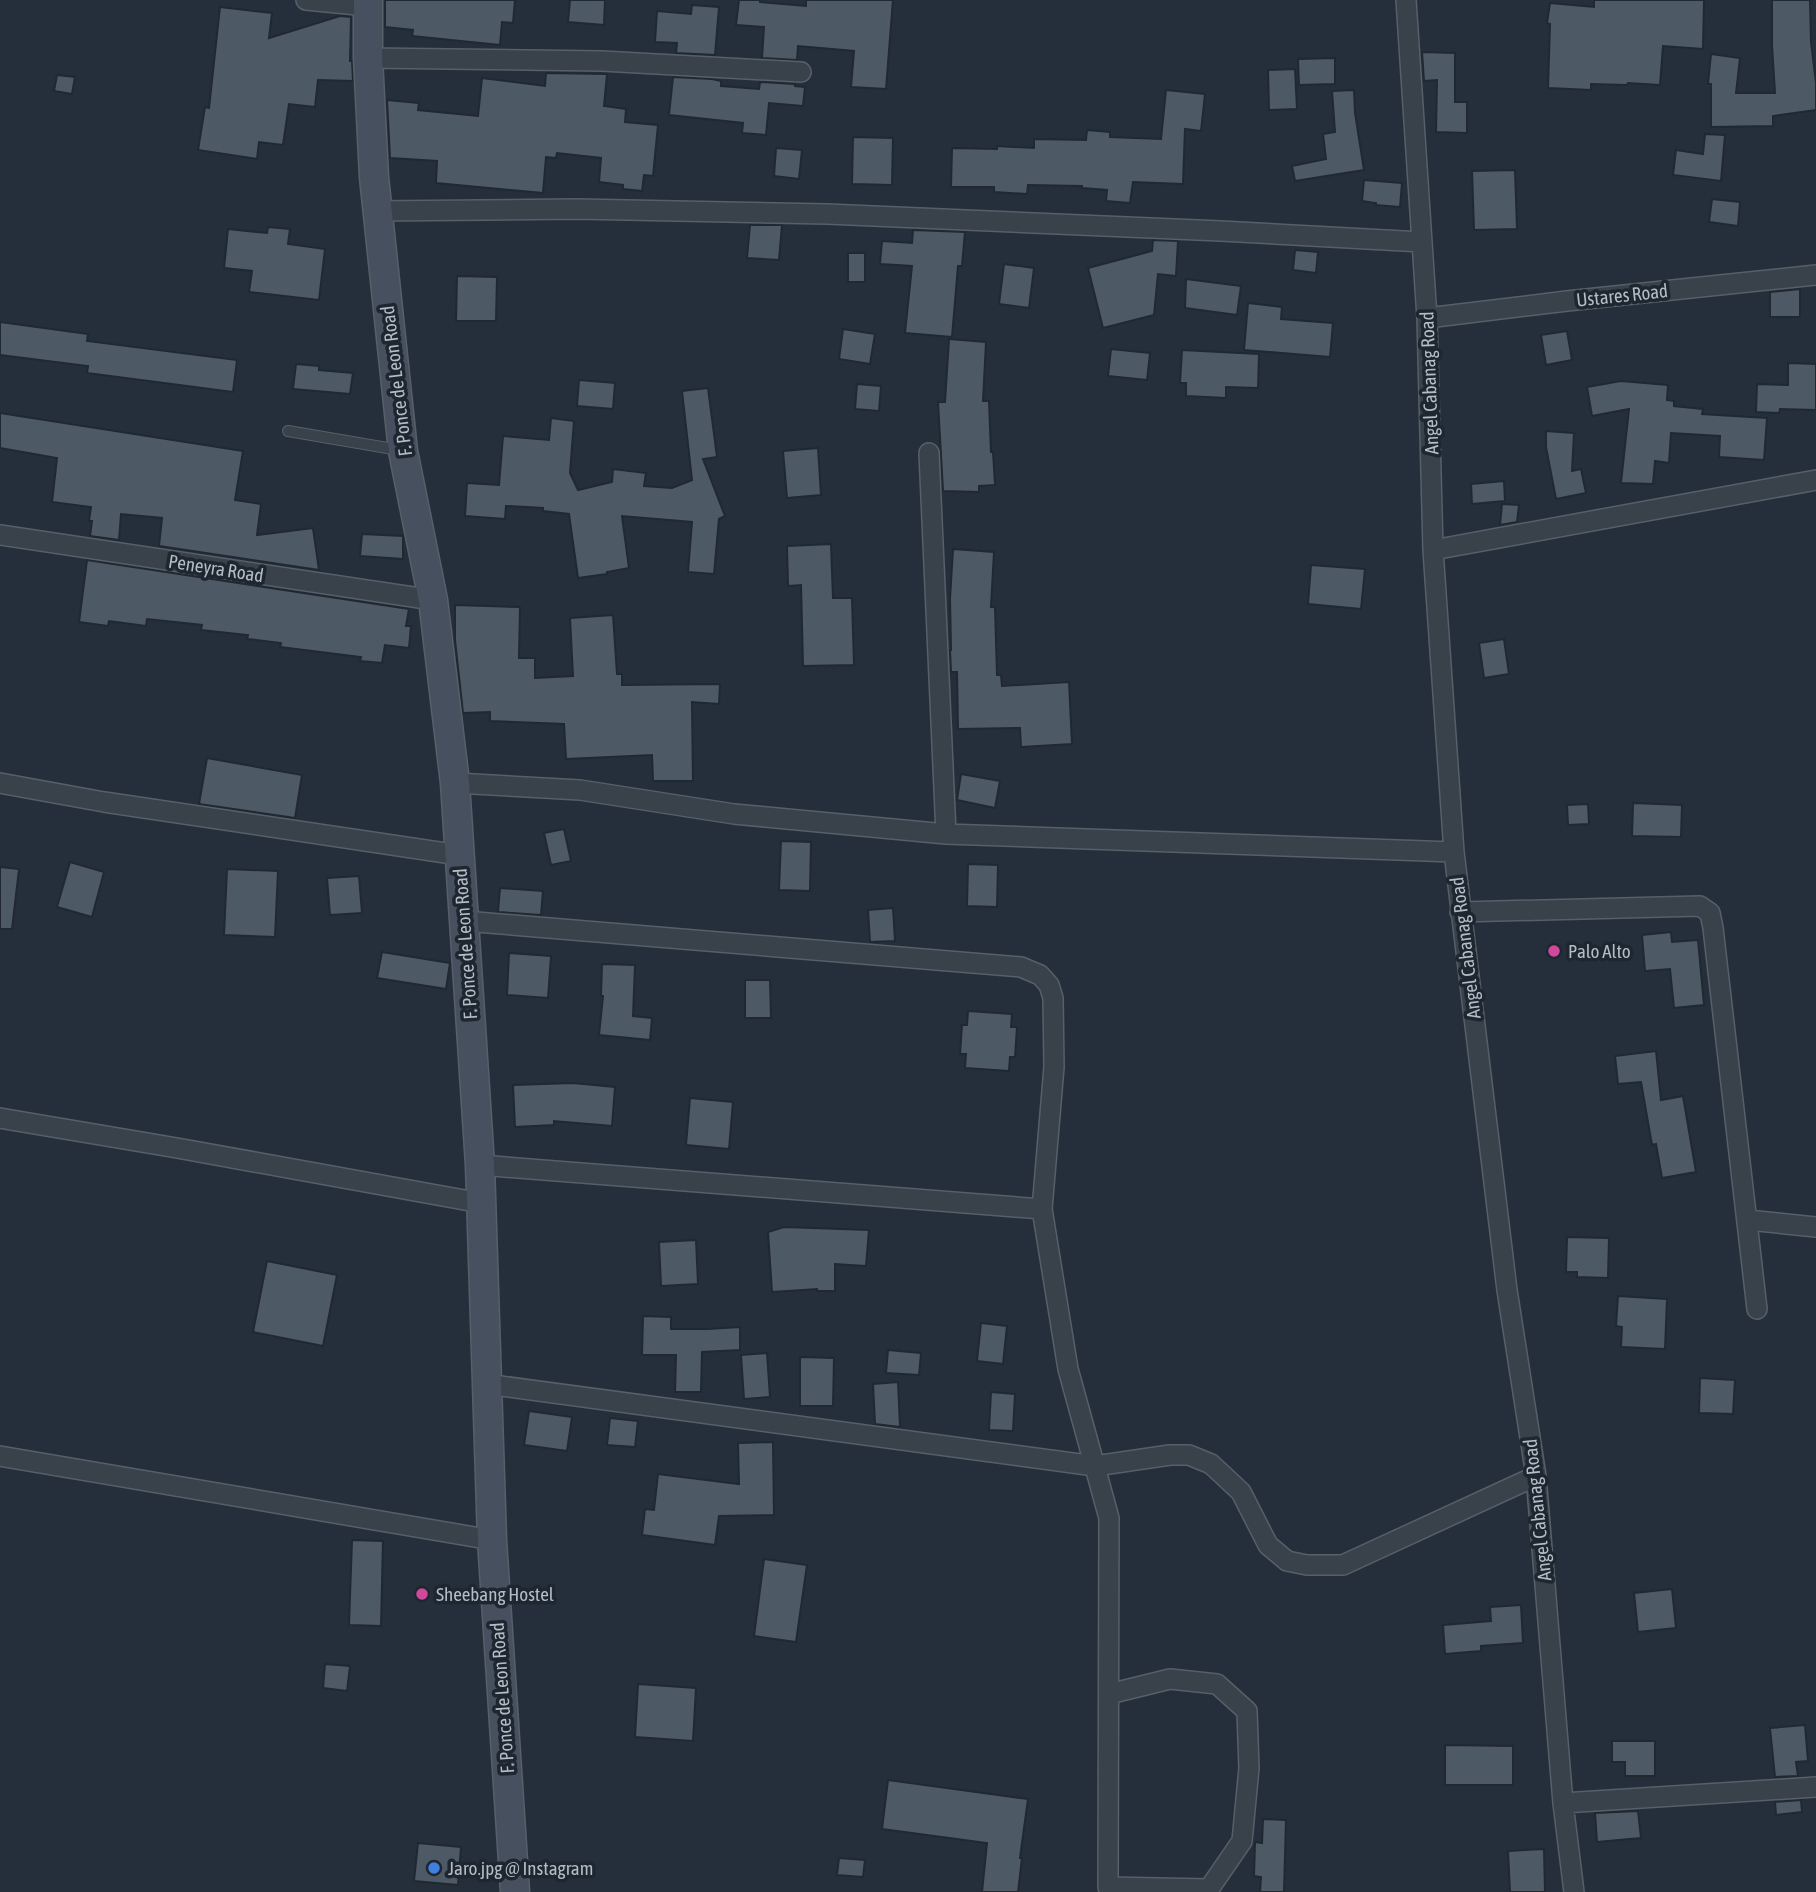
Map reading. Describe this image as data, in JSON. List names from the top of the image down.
{
  "streets": {
    "street": [
      "Ustares Road",
      "F. Ponce de Leon Road",
      "Angel Cabanag Road",
      "Peneyra Road"
    ]
  },
  "crossings": [
    ["Ustares Road", "Angel Cabanag Road"],
    ["F. Ponce de Leon Road", "Peneyra Road"]
  ],
  "places": ["Palo Alto", "Sheebang Hostel", "Jaro.jpg @ Instagram"]
}
